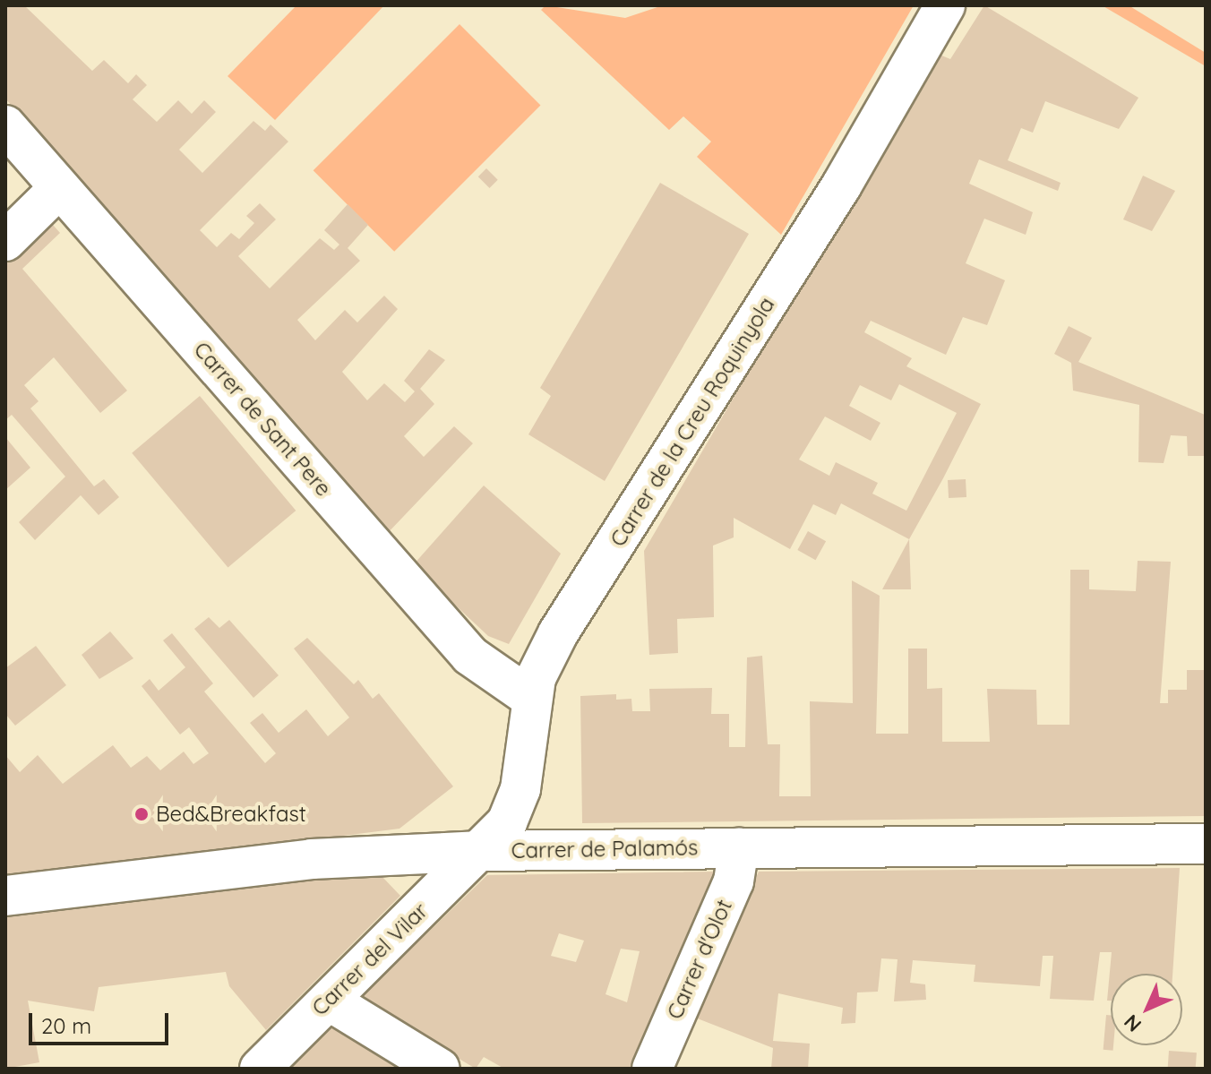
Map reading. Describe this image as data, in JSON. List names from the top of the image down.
{
  "streets": {
    "street": [
      "Carrer de Sant Pere",
      "Carrer de la Creu Roquinyola",
      "Carrer de Palamós",
      "Carrer del Vilar",
      "Carrer d'Olot"
    ]
  },
  "crossings": [
    ["Carrer de Sant Pere", "Carrer de la Creu Roquinyola"],
    ["Carrer de la Creu Roquinyola", "Carrer de Palamós"],
    ["Carrer de la Creu Roquinyola", "Carrer del Vilar"],
    ["Carrer de Palamós", "Carrer del Vilar"],
    ["Carrer de Palamós", "Carrer d'Olot"]
  ],
  "places": ["Bed&Breakfast"],
  "scale_bar": "20 m",
  "north": "bottom left"
}
